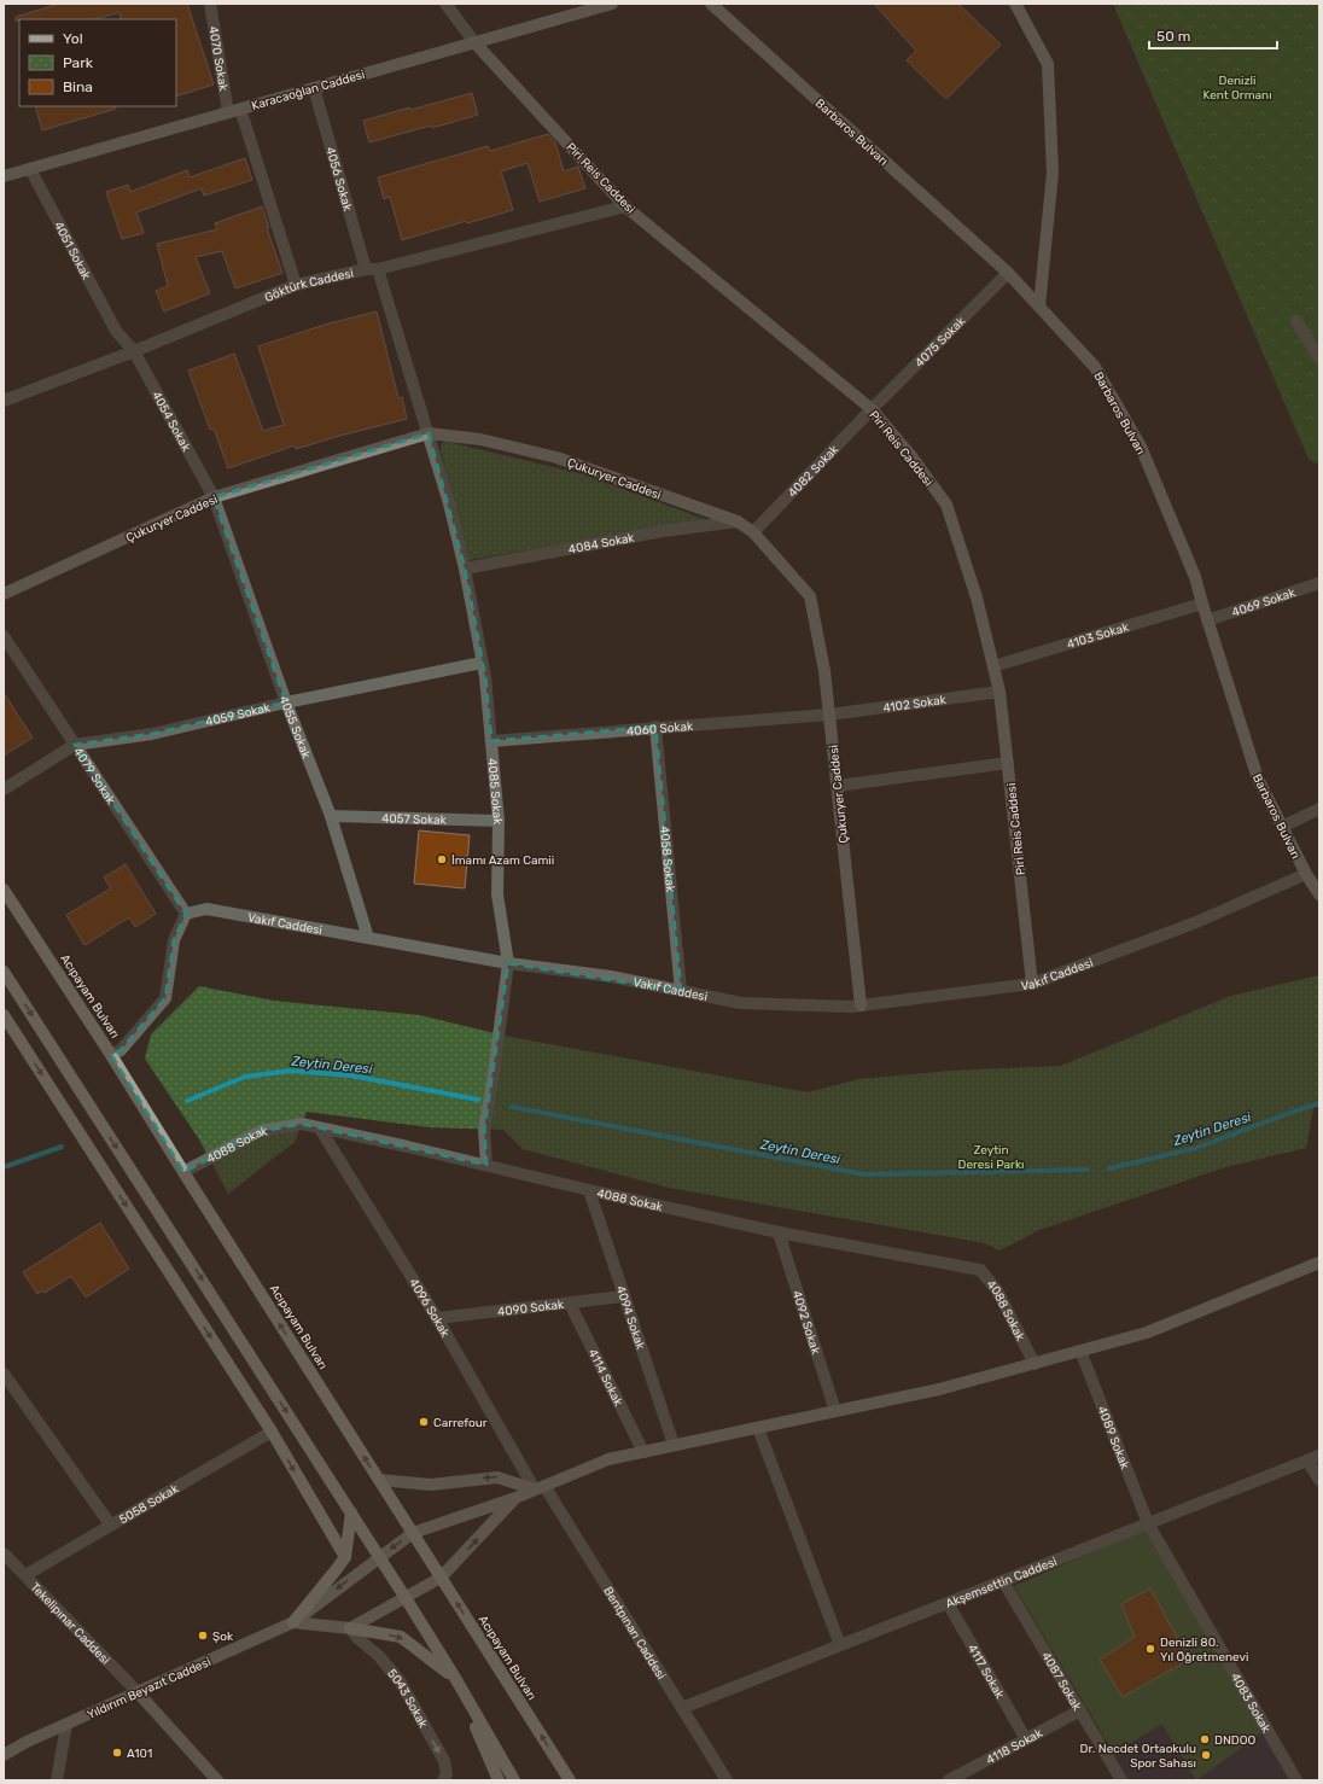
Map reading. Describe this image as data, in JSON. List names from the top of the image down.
{
  "streets": {
    "main road": ["Acıpayam Bulvarı"],
    "street": [
      "4070 Sokak",
      "Karacaoğlan Caddesi",
      "Barbaros Bulvarı",
      "Piri Reis Caddesi",
      "4056 Sokak",
      "4051 Sokak",
      "Göktürk Caddesi",
      "4075 Sokak",
      "4054 Sokak",
      "4082 Sokak",
      "Çukuryer Caddesi",
      "4084 Sokak",
      "4069 Sokak",
      "4103 Sokak",
      "4102 Sokak",
      "4059 Sokak",
      "4055 Sokak",
      "4060 Sokak",
      "4079 Sokak",
      "4085 Sokak",
      "4057 Sokak",
      "4058 Sokak",
      "Vakıf Caddesi",
      "4088 Sokak",
      "4096 Sokak",
      "4090 Sokak",
      "4094 Sokak",
      "4092 Sokak",
      "4114 Sokak",
      "4089 Sokak",
      "5058 Sokak",
      "Akşemsettin Caddesi",
      "Tekelipınar Caddesi",
      "Bentpınarı Caddesi",
      "4117 Sokak",
      "4087 Sokak",
      "Yıldırım Beyazıt Caddesi",
      "5043 Sokak",
      "4083 Sokak",
      "4118 Sokak"
    ]
  },
  "crossings": [
    ["4070 Sokak", "Karacaoğlan Caddesi"],
    ["Karacaoğlan Caddesi", "Piri Reis Caddesi"],
    ["Karacaoğlan Caddesi", "4056 Sokak"],
    ["Karacaoğlan Caddesi", "4051 Sokak"],
    ["Barbaros Bulvarı", "4075 Sokak"],
    ["Barbaros Bulvarı", "4069 Sokak"],
    ["Barbaros Bulvarı", "4103 Sokak"],
    ["Barbaros Bulvarı", "Vakıf Caddesi"],
    ["Piri Reis Caddesi", "Göktürk Caddesi"],
    ["Piri Reis Caddesi", "4075 Sokak"],
    ["Piri Reis Caddesi", "4082 Sokak"],
    ["Piri Reis Caddesi", "4103 Sokak"],
    ["Piri Reis Caddesi", "4102 Sokak"],
    ["Piri Reis Caddesi", "Vakıf Caddesi"],
    ["4056 Sokak", "Göktürk Caddesi"],
    ["4056 Sokak", "Çukuryer Caddesi"],
    ["4056 Sokak", "4085 Sokak"],
    ["4051 Sokak", "4054 Sokak"],
    ["Göktürk Caddesi", "4054 Sokak"],
    ["4075 Sokak", "4082 Sokak"],
    ["4054 Sokak", "Çukuryer Caddesi"],
    ["4054 Sokak", "4055 Sokak"],
    ["4082 Sokak", "Çukuryer Caddesi"],
    ["Çukuryer Caddesi", "4084 Sokak"],
    ["Çukuryer Caddesi", "4102 Sokak"],
    ["Çukuryer Caddesi", "4060 Sokak"],
    ["Çukuryer Caddesi", "4085 Sokak"],
    ["Çukuryer Caddesi", "Vakıf Caddesi"],
    ["4084 Sokak", "4085 Sokak"],
    ["4102 Sokak", "4060 Sokak"],
    ["4059 Sokak", "4055 Sokak"],
    ["4059 Sokak", "4079 Sokak"],
    ["4059 Sokak", "4085 Sokak"],
    ["4055 Sokak", "4057 Sokak"],
    ["4055 Sokak", "Vakıf Caddesi"],
    ["4060 Sokak", "4085 Sokak"],
    ["4060 Sokak", "4058 Sokak"],
    ["4079 Sokak", "Vakıf Caddesi"],
    ["4085 Sokak", "4057 Sokak"],
    ["4085 Sokak", "Vakıf Caddesi"],
    ["4085 Sokak", "4088 Sokak"],
    ["4058 Sokak", "Vakıf Caddesi"],
    ["Acıpayam Bulvarı", "4088 Sokak"],
    ["Acıpayam Bulvarı", "Yıldırım Beyazıt Caddesi"],
    ["4088 Sokak", "4096 Sokak"],
    ["4088 Sokak", "4094 Sokak"],
    ["4088 Sokak", "4092 Sokak"],
    ["4088 Sokak", "Yıldırım Beyazıt Caddesi"],
    ["4096 Sokak", "4090 Sokak"],
    ["4096 Sokak", "Bentpınarı Caddesi"],
    ["4096 Sokak", "Yıldırım Beyazıt Caddesi"],
    ["4090 Sokak", "4094 Sokak"],
    ["4090 Sokak", "4114 Sokak"],
    ["4094 Sokak", "Yıldırım Beyazıt Caddesi"],
    ["4092 Sokak", "Yıldırım Beyazıt Caddesi"],
    ["4114 Sokak", "Yıldırım Beyazıt Caddesi"],
    ["4089 Sokak", "Akşemsettin Caddesi"],
    ["4089 Sokak", "Yıldırım Beyazıt Caddesi"],
    ["4089 Sokak", "4083 Sokak"],
    ["5058 Sokak", "Tekelipınar Caddesi"],
    ["Akşemsettin Caddesi", "Bentpınarı Caddesi"],
    ["Akşemsettin Caddesi", "4117 Sokak"],
    ["Akşemsettin Caddesi", "4087 Sokak"],
    ["Akşemsettin Caddesi", "4083 Sokak"],
    ["Tekelipınar Caddesi", "Yıldırım Beyazıt Caddesi"],
    ["Bentpınarı Caddesi", "Yıldırım Beyazıt Caddesi"],
    ["4117 Sokak", "4118 Sokak"],
    ["4087 Sokak", "4118 Sokak"]
  ],
  "one_way": ["5043 Sokak"],
  "water": ["Zeytin Deresi"],
  "parks": ["Denizli Kent Ormanı", "Zeytin Deresi Parkı"],
  "places": [
    "İmamı Azam Camii",
    "Carrefour",
    "Şok",
    "Denizli 80. Yıl Öğretmenevi",
    "DNDOO",
    "A101",
    "Dr. Necdet Ortaokulu Spor Sahası"
  ],
  "legend": ["Yol", "Park", "Bina"],
  "scale_bar": "50 m"
}
